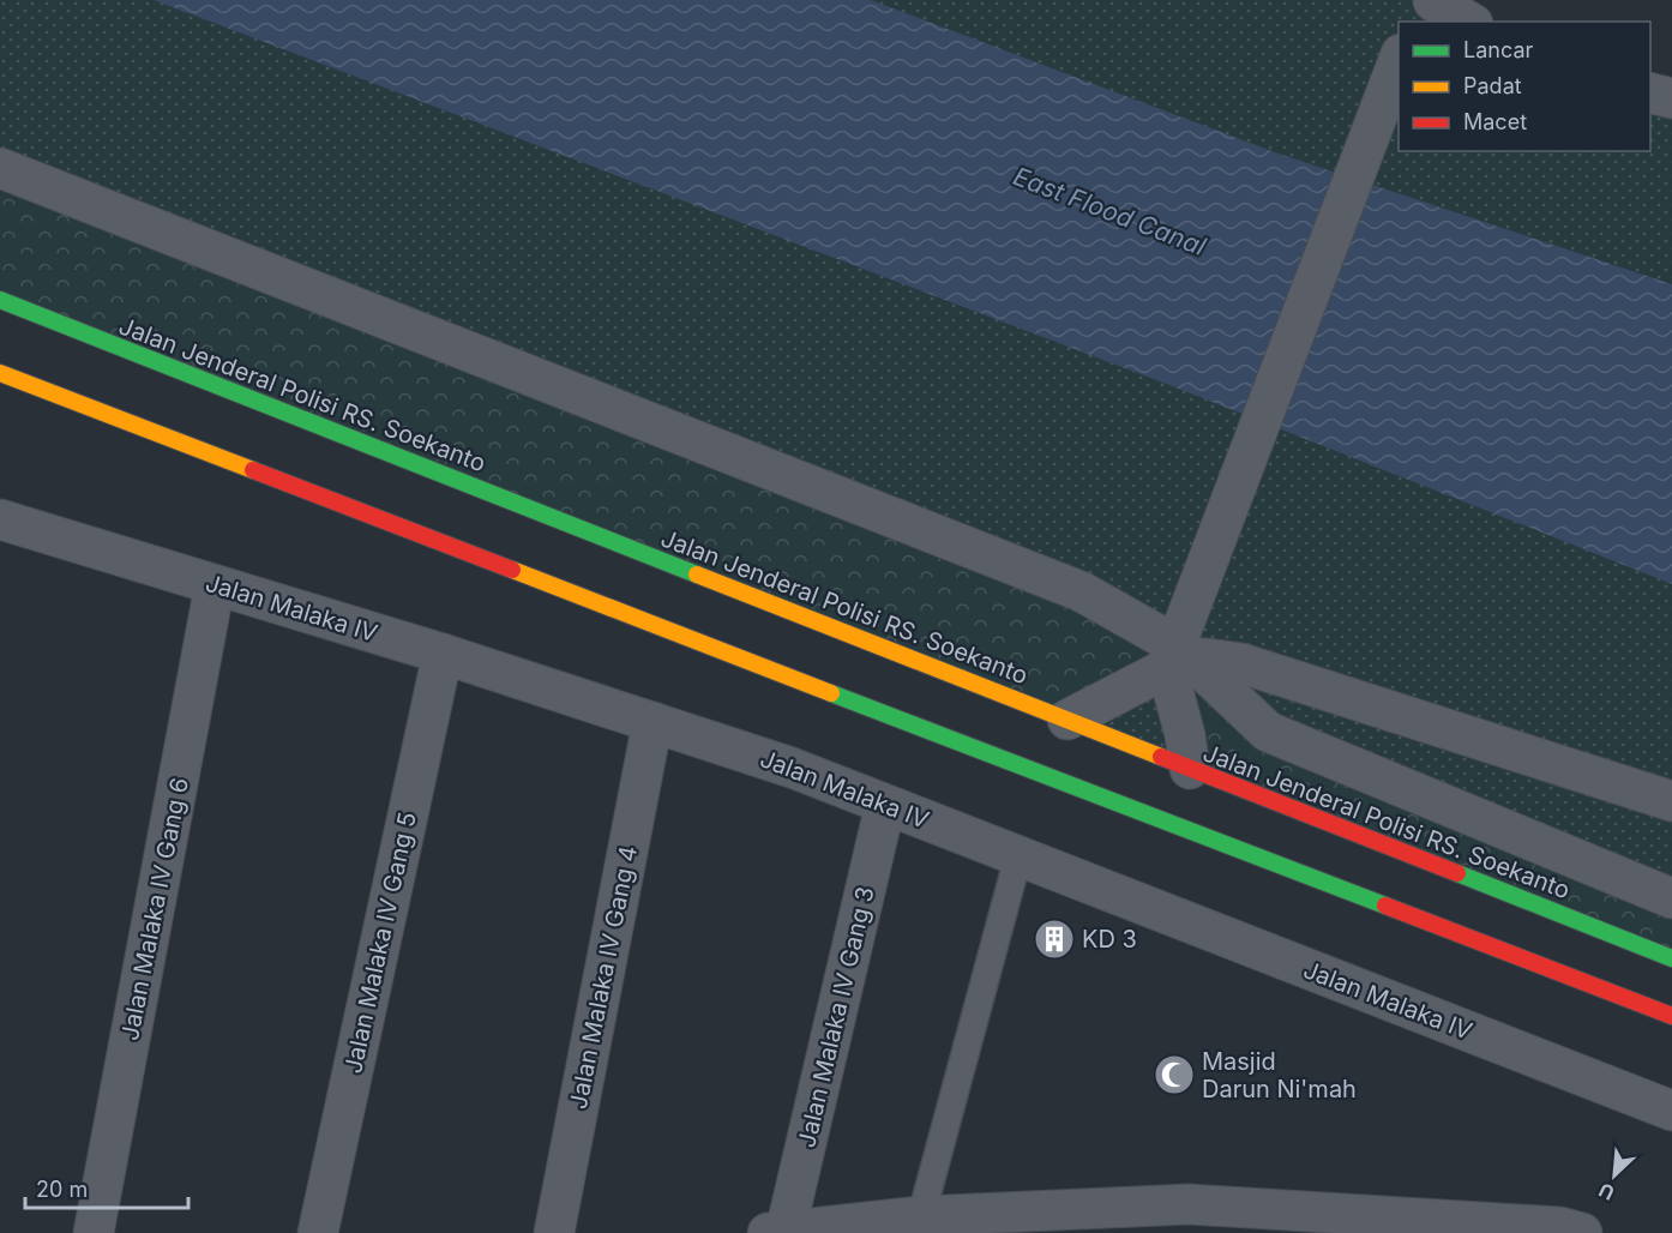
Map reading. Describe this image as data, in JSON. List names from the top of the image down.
{
  "streets": {
    "main road": ["Jalan Jenderal Polisi RS. Soekanto"],
    "street": [
      "Jalan Malaka IV",
      "Jalan Malaka IV Gang 6",
      "Jalan Malaka IV Gang 5",
      "Jalan Malaka IV Gang 4",
      "Jalan Malaka IV Gang 3"
    ]
  },
  "crossings": [
    ["Jalan Malaka IV", "Jalan Malaka IV Gang 6"],
    ["Jalan Malaka IV", "Jalan Malaka IV Gang 5"],
    ["Jalan Malaka IV", "Jalan Malaka IV Gang 4"],
    ["Jalan Malaka IV", "Jalan Malaka IV Gang 3"]
  ],
  "water": ["East Flood Canal"],
  "places": {
    "building": ["KD 3"],
    "mosque": ["Masjid Darun Ni'mah"]
  },
  "legend": ["Lancar", "Padat", "Macet"],
  "scale_bar": "20 m",
  "north": "bottom left"
}
